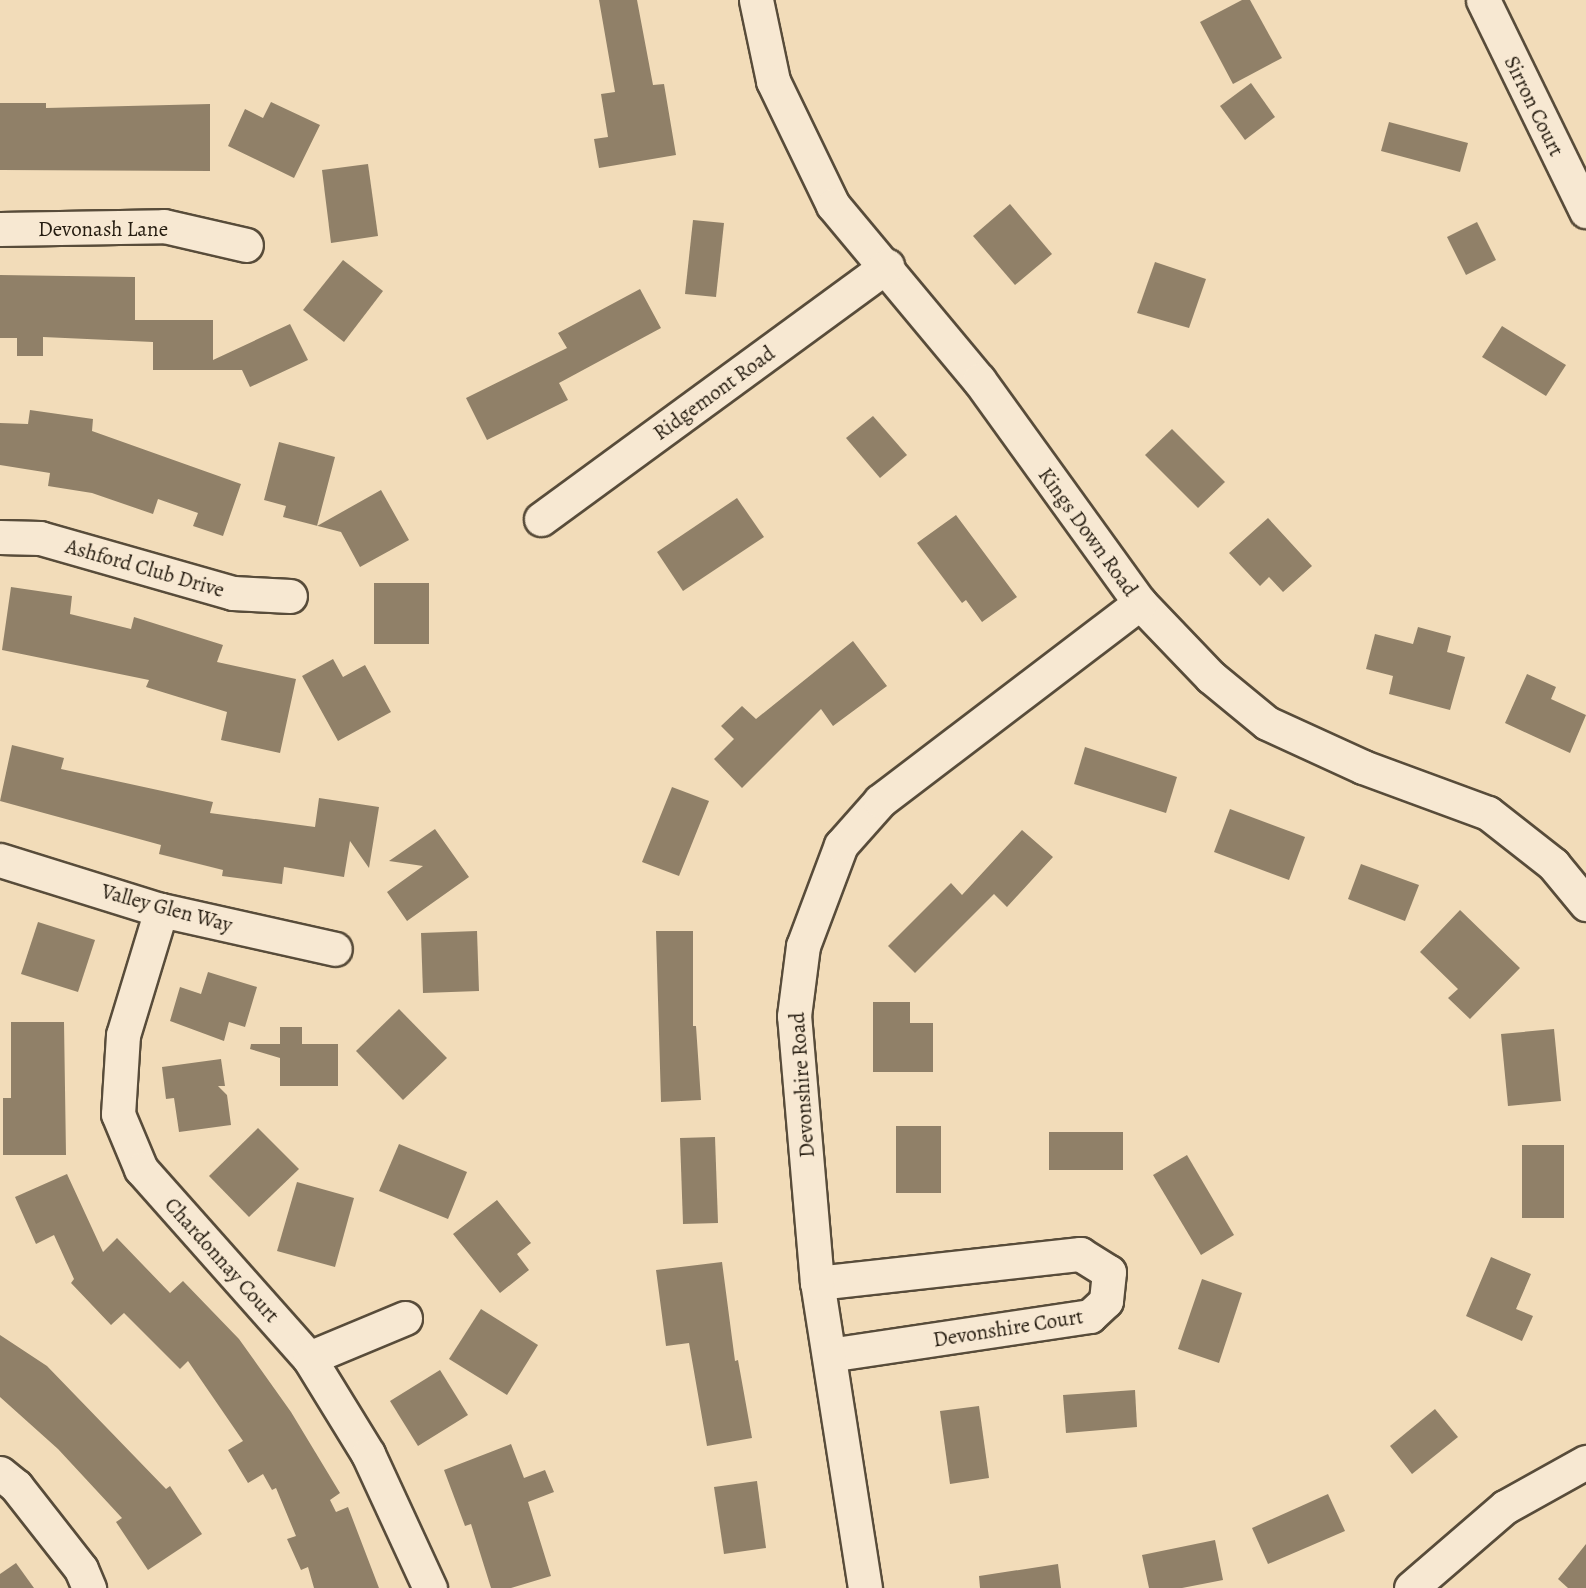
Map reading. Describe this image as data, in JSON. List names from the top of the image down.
{
  "streets": {
    "street": [
      "Sirron Court",
      "Devonash Lane",
      "Ridgemont Road",
      "Kings Down Road",
      "Ashford Club Drive",
      "Valley Glen Way",
      "Devonshire Road",
      "Chardonnay Court",
      "Devonshire Court"
    ]
  },
  "crossings": [
    ["Ridgemont Road", "Kings Down Road"],
    ["Kings Down Road", "Devonshire Road"],
    ["Valley Glen Way", "Chardonnay Court"],
    ["Devonshire Road", "Devonshire Court"]
  ]
}
